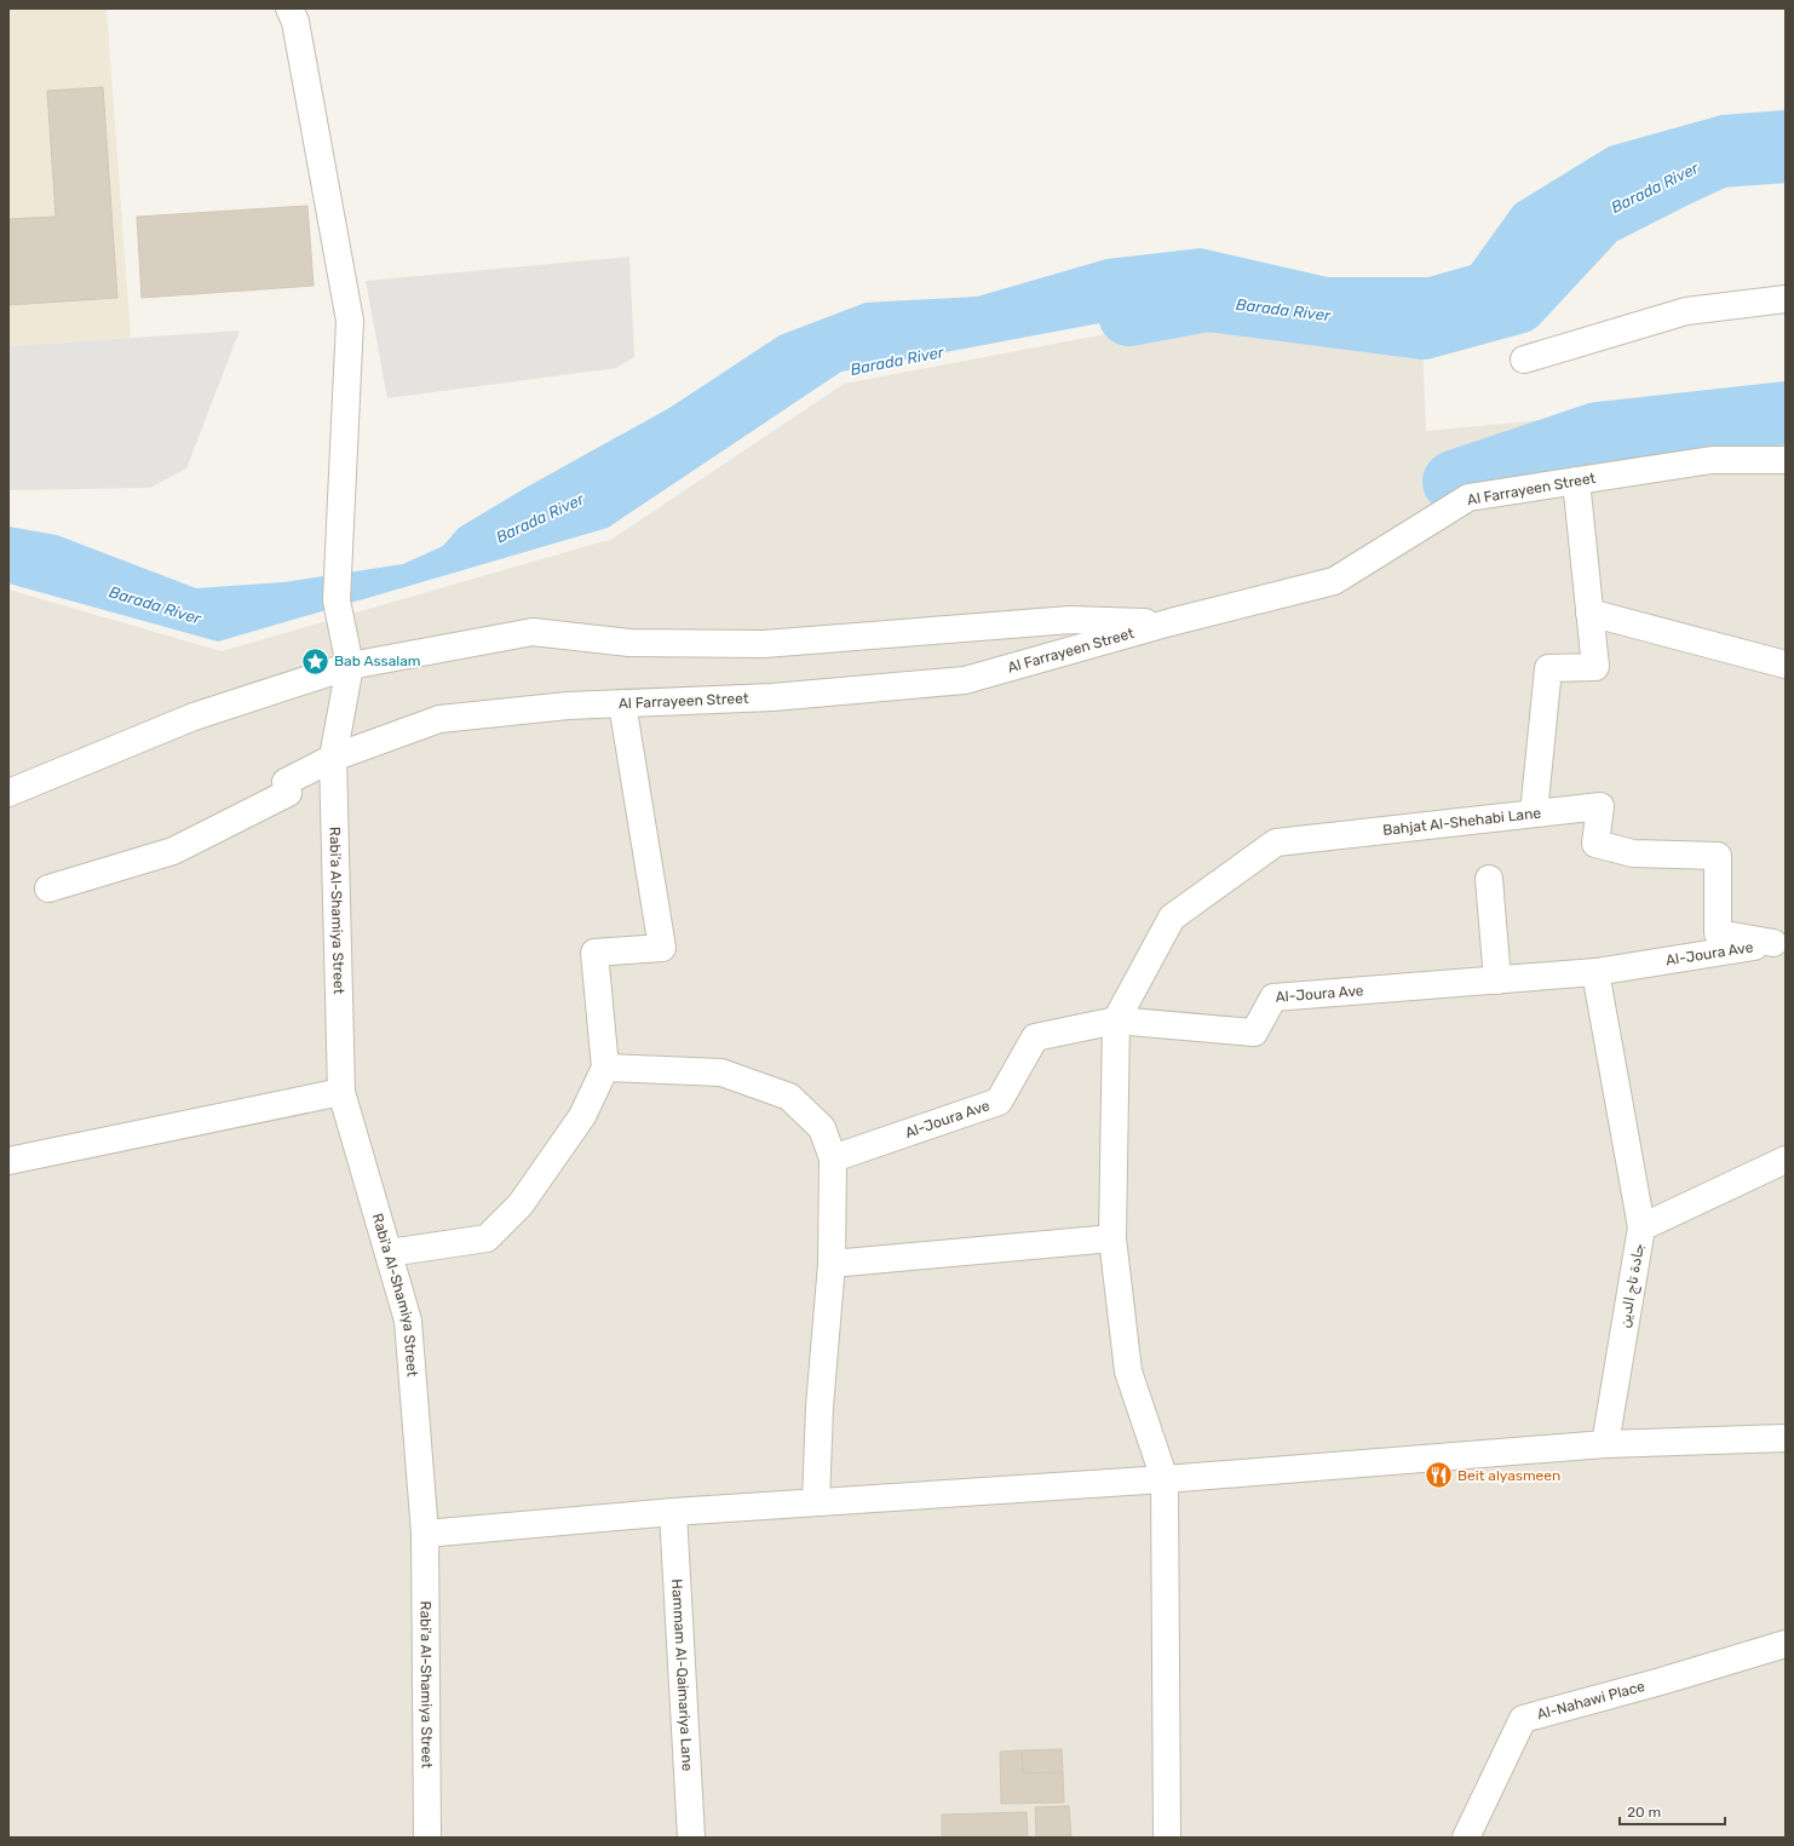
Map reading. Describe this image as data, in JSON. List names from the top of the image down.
{
  "streets": {
    "street": [
      "Al Farrayeen Street",
      "Bahjat Al-Shehabi Lane",
      "Rabi'a Al-Shamiya Street",
      "Al-Joura Ave",
      "جادة تاج الدين",
      "Hammam Al-Qaimariya Lane",
      "Al-Nahawi Place"
    ]
  },
  "crossings": [
    ["Al Farrayeen Street", "Rabi'a Al-Shamiya Street"],
    ["Bahjat Al-Shehabi Lane", "Al-Joura Ave"]
  ],
  "water": ["Barada River"],
  "places": {
    "place": ["Bab Assalam"],
    "restaurant": ["Beit alyasmeen"]
  },
  "scale_bar": "20 m"
}
